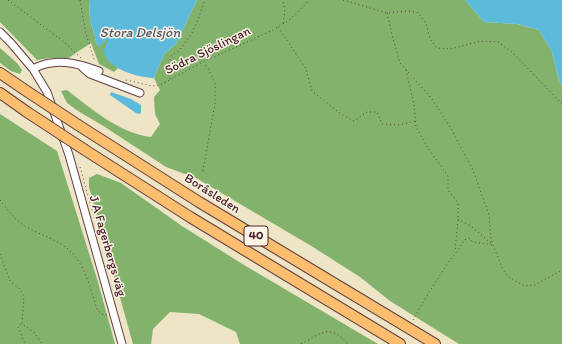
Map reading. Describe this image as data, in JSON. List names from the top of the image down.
{
  "streets": {
    "highway": ["Boråsleden", "40"],
    "street": ["J A Fagerbergs väg"],
    "path": ["Södra Sjöslingan"]
  },
  "water": ["Stora Delsjön"]
}
